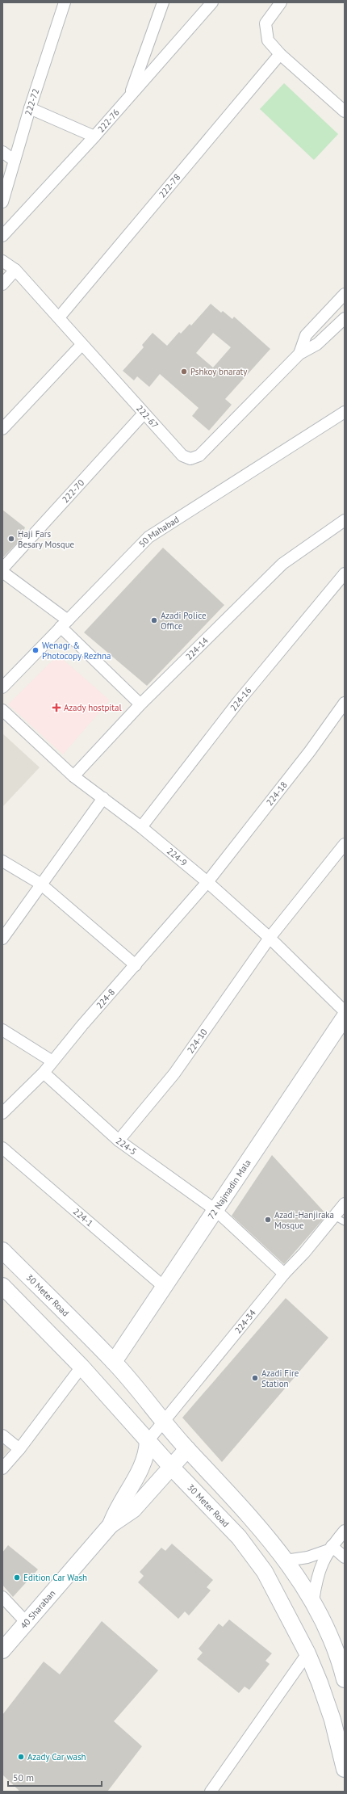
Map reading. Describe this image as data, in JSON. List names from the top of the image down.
{
  "streets": {
    "main road": ["72 Najmadin Mala", "30 Meter Road", "40 Sharaban"],
    "street": [
      "222-72",
      "222-76",
      "222-78",
      "222-67",
      "222-70",
      "50 Mahabad",
      "224-14",
      "224-16",
      "224-18",
      "224-9",
      "224-8",
      "224-10",
      "224-5",
      "224-1",
      "224-34"
    ]
  },
  "crossings": [
    ["222-78", "222-67"],
    ["222-67", "222-70"],
    ["224-14", "224-9"],
    ["224-16", "224-9"],
    ["224-18", "224-9"],
    ["224-18", "224-8"],
    ["224-9", "224-8"],
    ["224-9", "224-10"],
    ["224-8", "224-5"],
    ["224-10", "224-5"],
    ["224-5", "72 Najmadin Mala"],
    ["224-5", "224-34"],
    ["72 Najmadin Mala", "224-1"],
    ["72 Najmadin Mala", "30 Meter Road"],
    ["30 Meter Road", "224-34"],
    ["30 Meter Road", "40 Sharaban"],
    ["224-34", "40 Sharaban"]
  ],
  "places": {
    "other": [
      "Pshkoy bnaraty",
      "Haji Fars Besary Mosque",
      "Azadi Police Office",
      "Wenagr & Photocopy Rezhna",
      "Azadi-Hanjiraka Mosque",
      "Azadi Fire Station",
      "Edition Car Wash",
      "Azady Car wash"
    ],
    "health": ["Azady hostpital"]
  },
  "scale_bar": "50 m"
}
